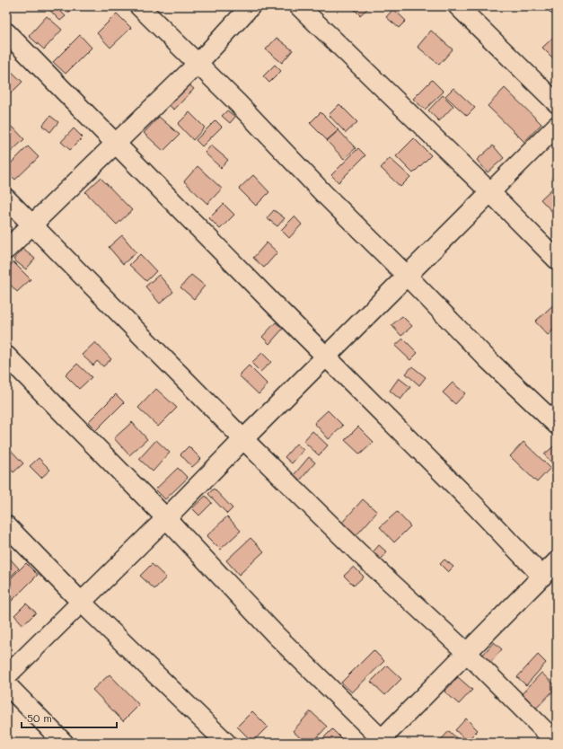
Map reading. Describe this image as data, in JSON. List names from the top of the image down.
{
  "scale_bar": "50 m"
}
